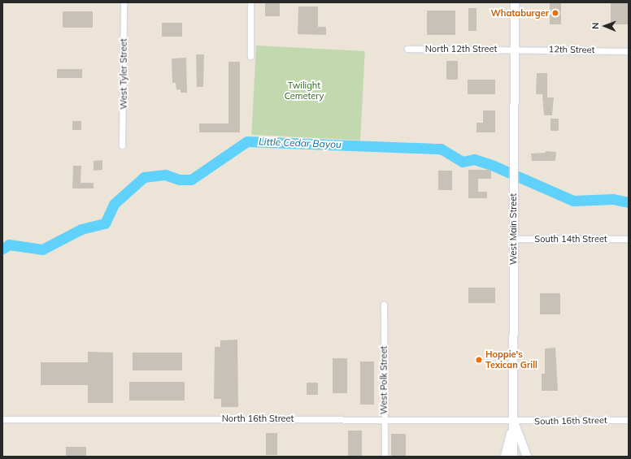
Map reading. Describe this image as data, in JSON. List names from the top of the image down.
{
  "streets": {
    "main road": ["West Main Street"],
    "street": [
      "North 12th Street",
      "12th Street",
      "West Tyler Street",
      "South 14th Street",
      "West Polk Street",
      "North 16th Street",
      "South 16th Street"
    ]
  },
  "crossings": [
    ["North 12th Street", "12th Street"],
    ["North 12th Street", "West Main Street"],
    ["12th Street", "West Main Street"],
    ["West Main Street", "South 14th Street"],
    ["West Main Street", "North 16th Street"],
    ["West Main Street", "South 16th Street"],
    ["West Polk Street", "North 16th Street"],
    ["North 16th Street", "South 16th Street"]
  ],
  "water": ["Little Cedar Bayou"],
  "parks": ["Twilight Cemetery"],
  "places": ["Whataburger", "Hoppie's Texican Grill"],
  "north": "left"
}
